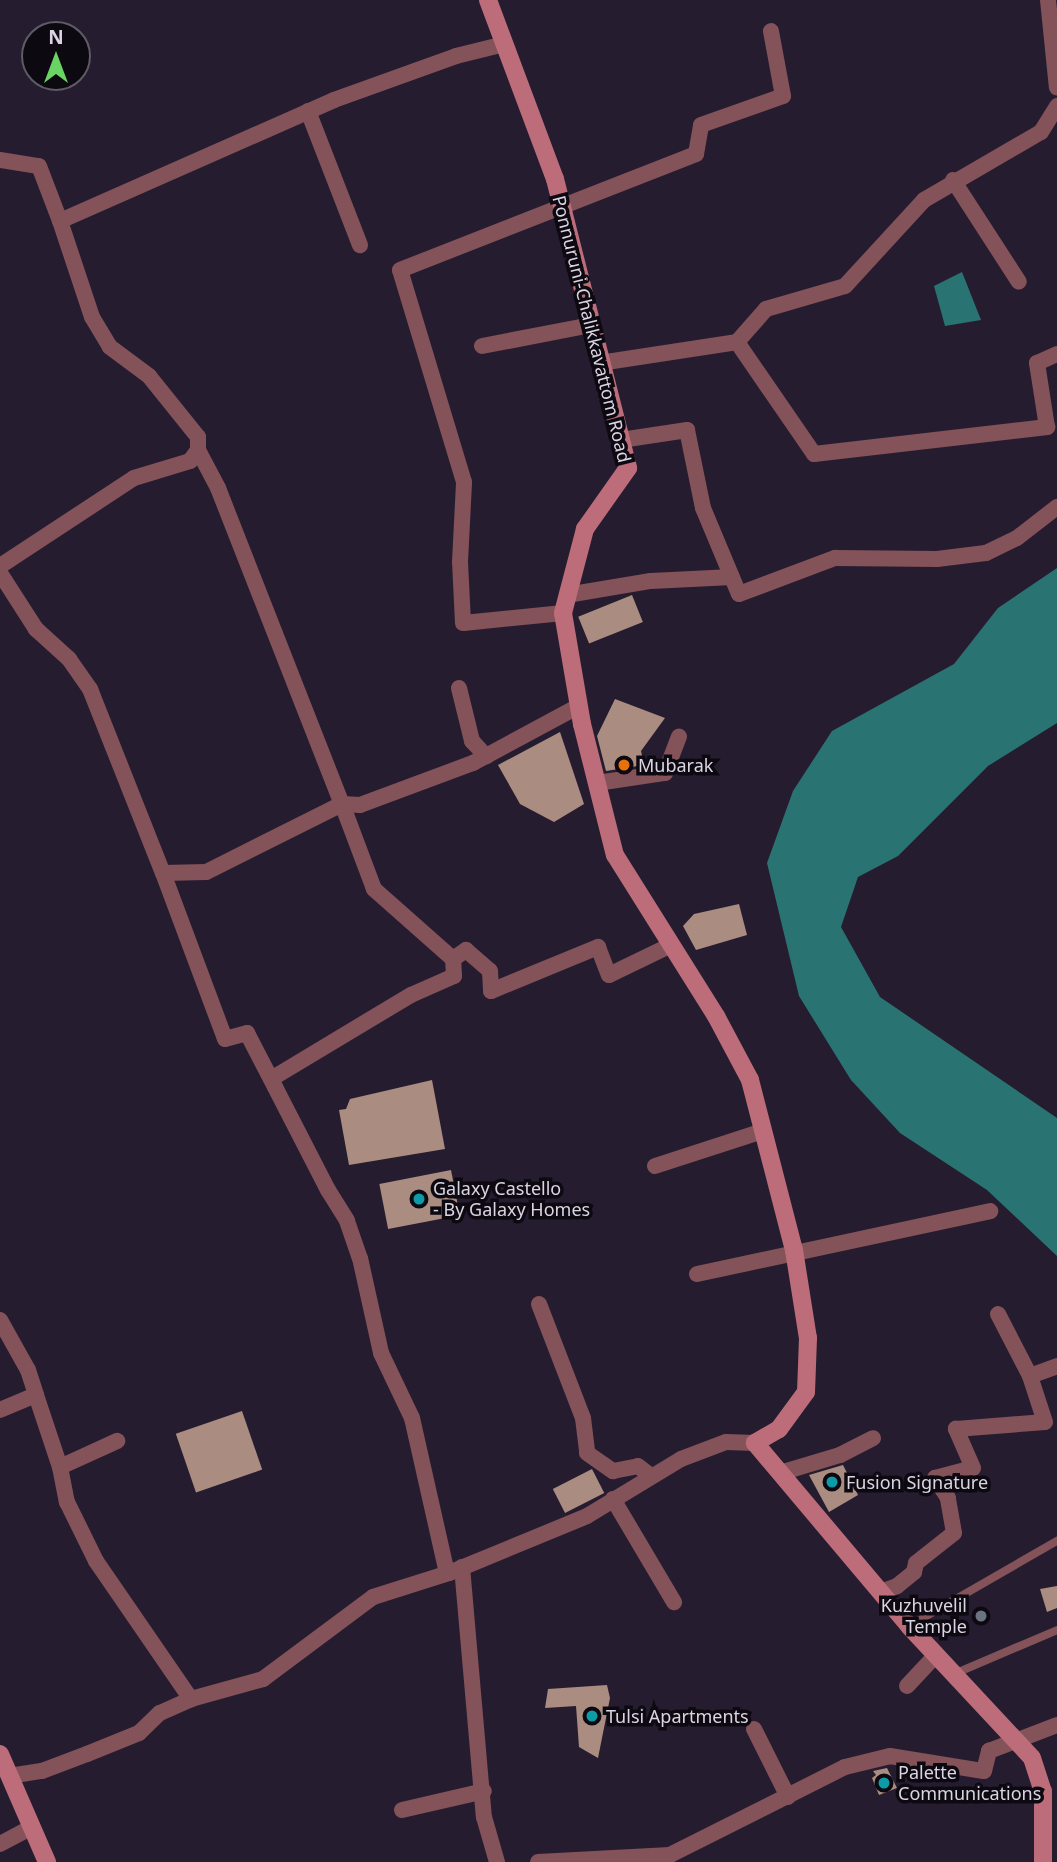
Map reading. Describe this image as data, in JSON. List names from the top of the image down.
{
  "streets": {
    "street": ["Ponnuruni-Chalikkavattom Road"]
  },
  "places": [
    "Mubarak",
    "Galaxy Castello - By Galaxy Homes",
    "Fusion Signature",
    "Kuzhuvelil Temple",
    "Tulsi Apartments",
    "Palette Communications"
  ],
  "north": "top"
}
